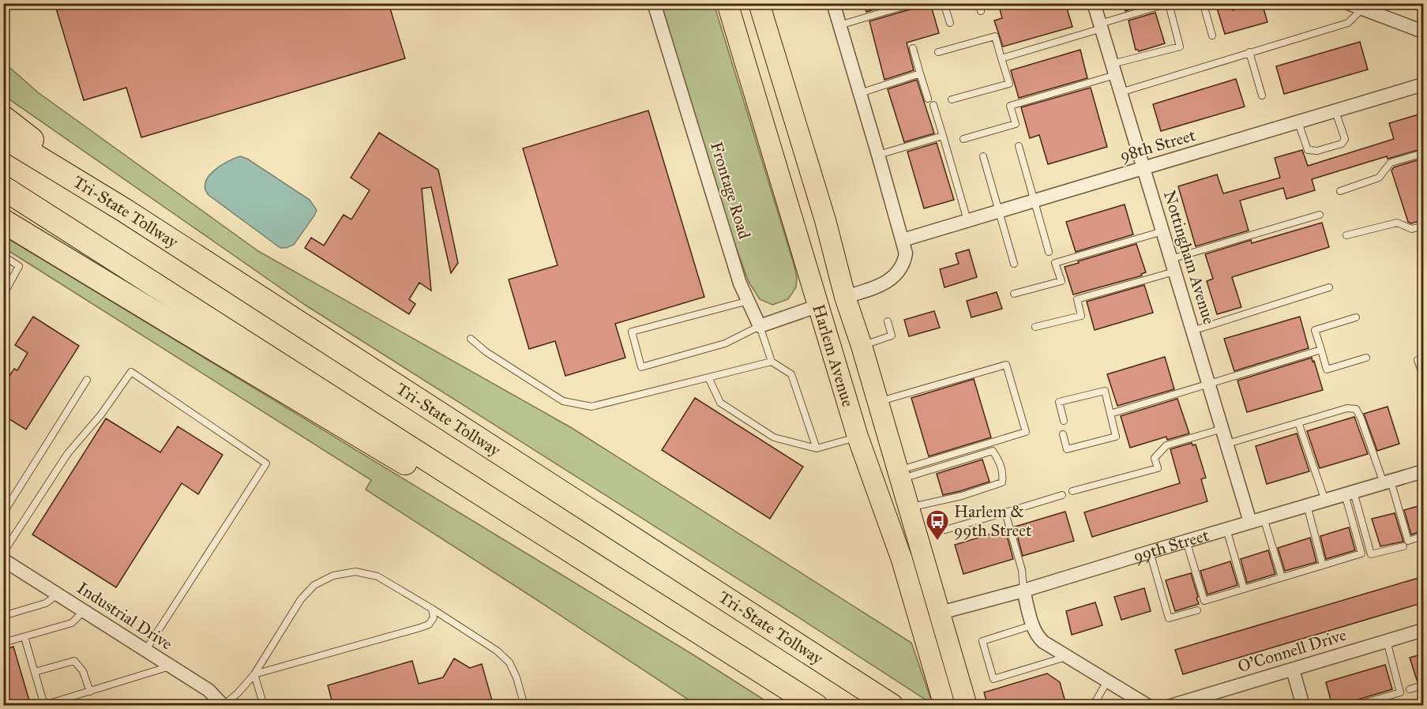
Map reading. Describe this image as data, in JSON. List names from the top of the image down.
{
  "streets": {
    "highway": ["Tri-State Tollway"],
    "main road": ["Harlem Avenue", "99th Street"],
    "street": [
      "98th Street",
      "Frontage Road",
      "Nottingham Avenue",
      "Industrial Drive",
      "O'Connell Drive"
    ]
  },
  "crossings": [
    ["98th Street", "Nottingham Avenue"],
    ["Nottingham Avenue", "99th Street"],
    ["Harlem Avenue", "99th Street"]
  ],
  "places": {
    "bus stop": ["Harlem & 99th Street"]
  }
}
